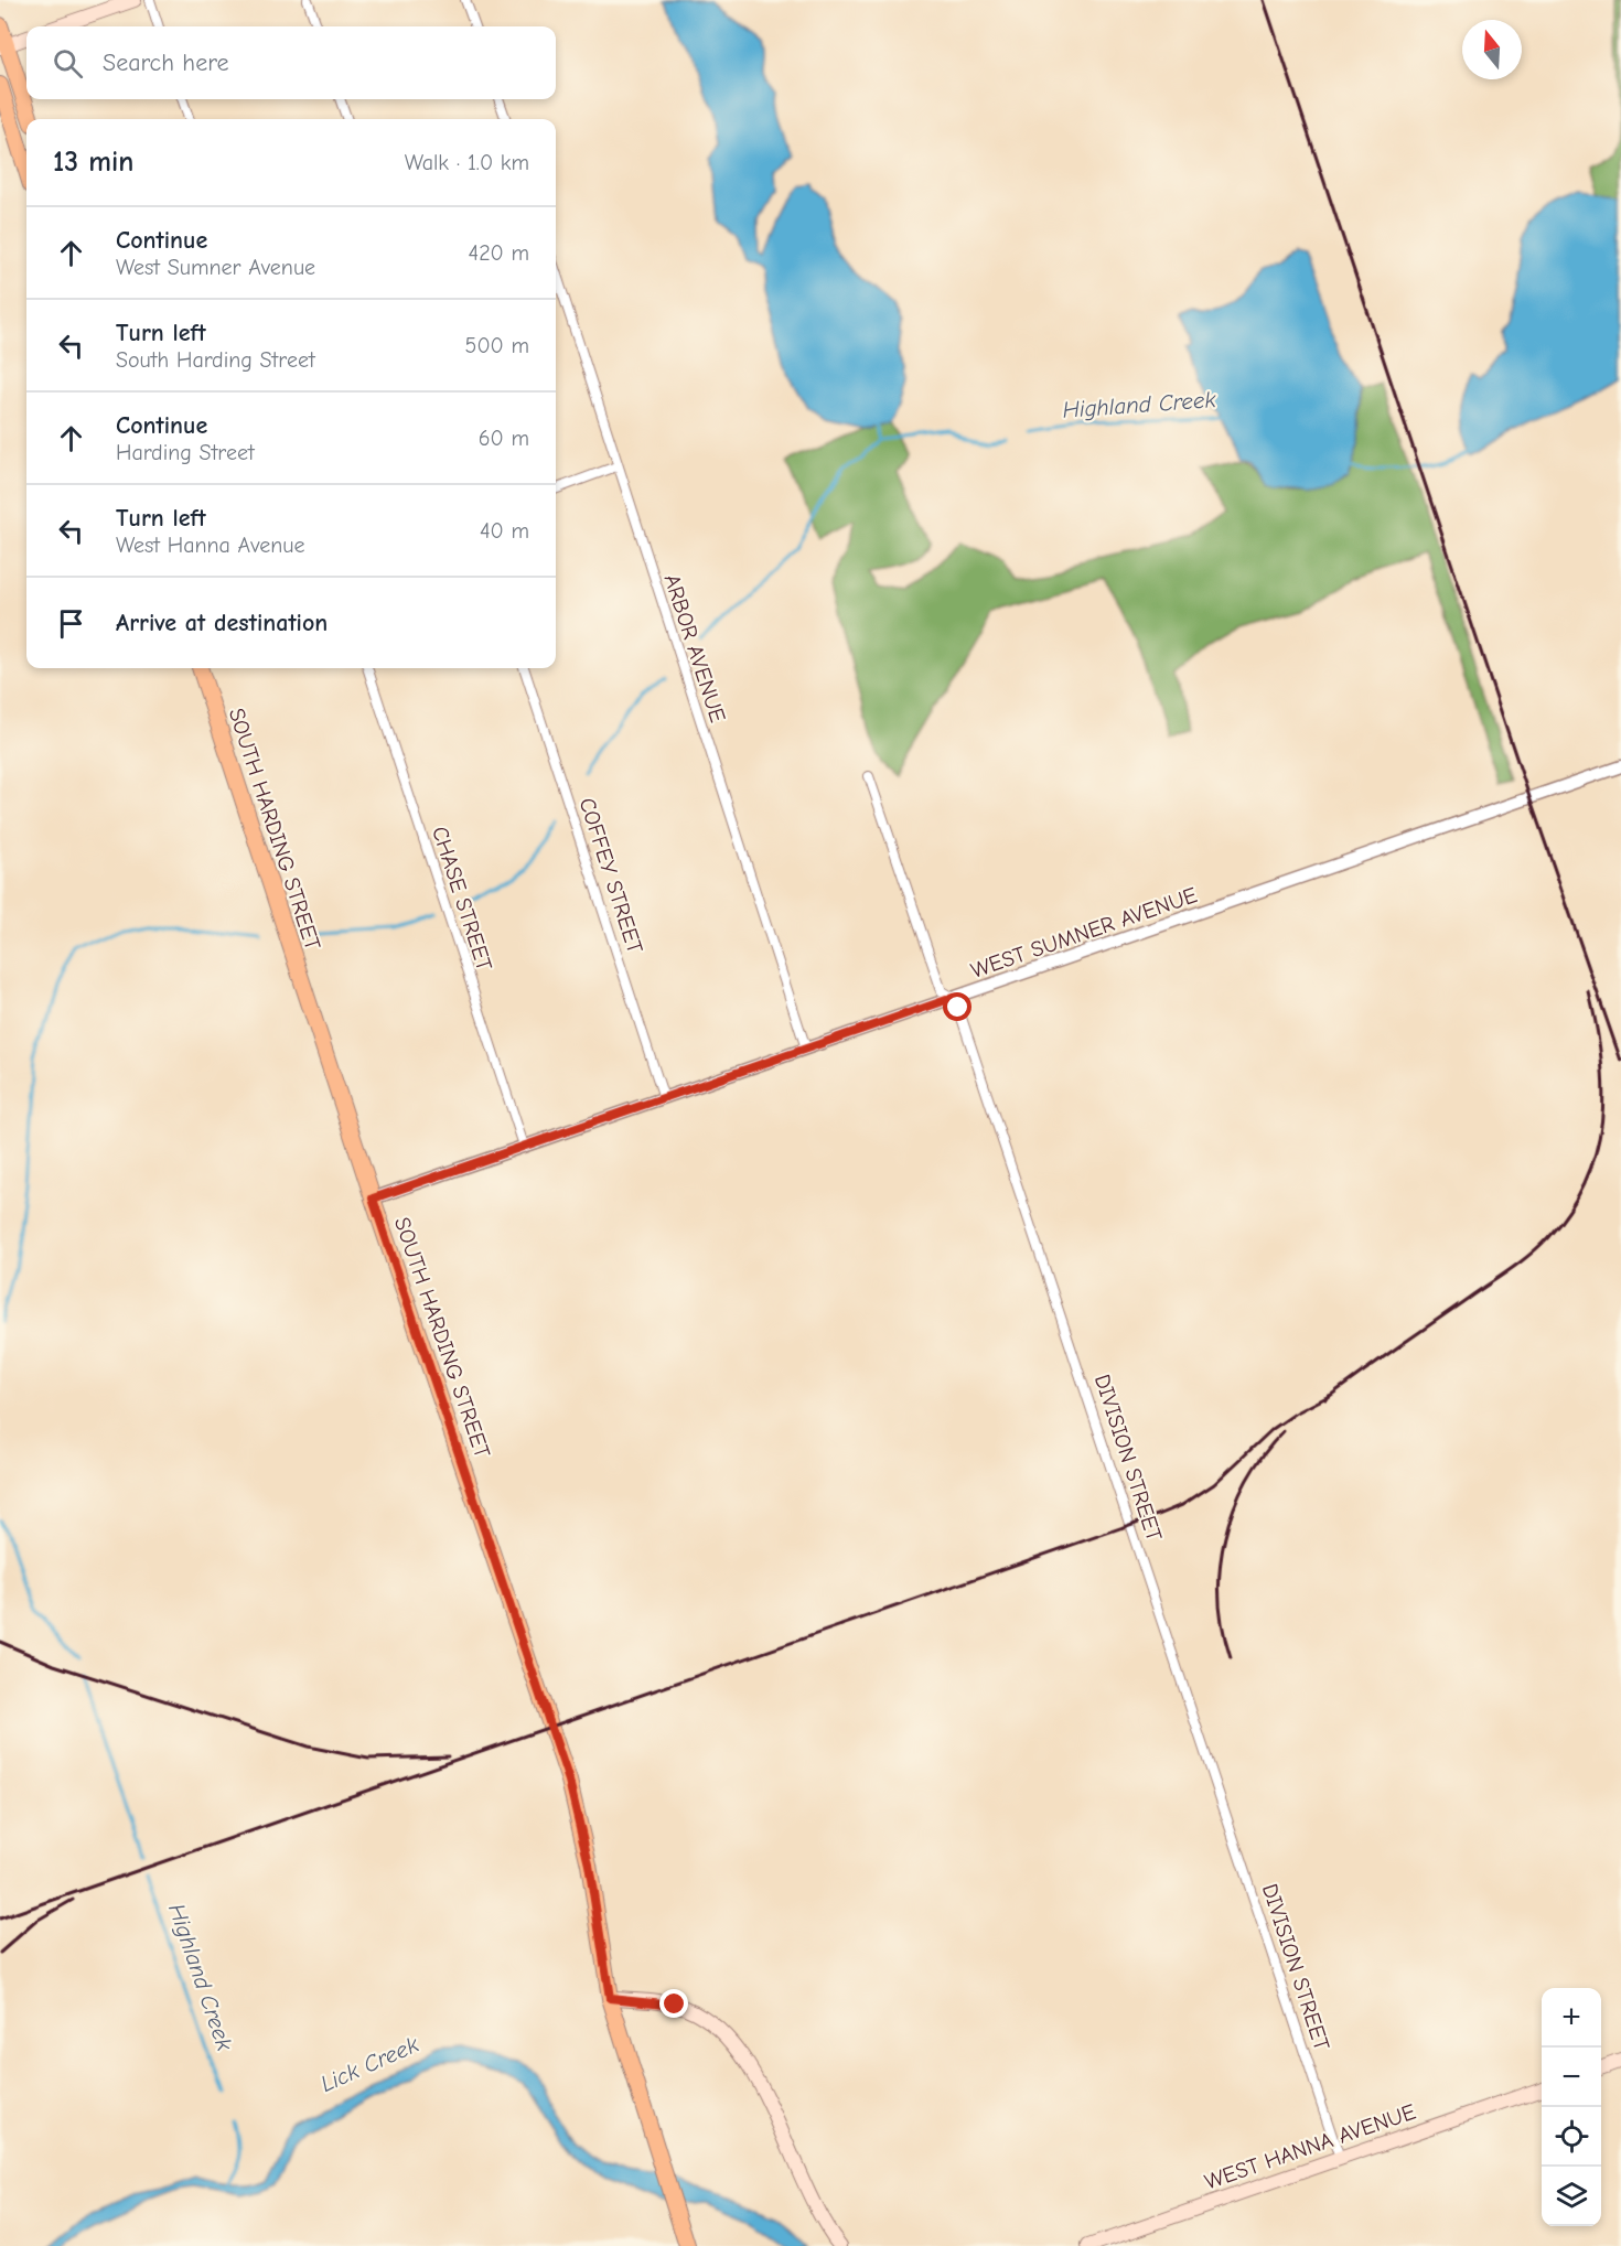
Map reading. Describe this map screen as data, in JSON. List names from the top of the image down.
{
  "streets": {
    "main road": ["SOUTH HARDING STREET", "WEST HANNA AVENUE"],
    "street": [
      "ARBOR AVENUE",
      "COFFEY STREET",
      "CHASE STREET",
      "WEST SUMNER AVENUE",
      "DIVISION STREET"
    ]
  },
  "crossings": [
    ["ARBOR AVENUE", "WEST SUMNER AVENUE"],
    ["SOUTH HARDING STREET", "WEST SUMNER AVENUE"],
    ["COFFEY STREET", "WEST SUMNER AVENUE"],
    ["CHASE STREET", "WEST SUMNER AVENUE"],
    ["WEST SUMNER AVENUE", "DIVISION STREET"],
    ["DIVISION STREET", "WEST HANNA AVENUE"]
  ],
  "water": ["Highland Creek", "Lick Creek"],
  "north": "top",
  "page": {
    "search": "Search here",
    "heading": ["13 min", "Walk · 1.0 km"],
    "list": [
      ["Continue", "West Sumner Avenue", "420 m"],
      ["Turn left", "South Harding Street", "500 m"],
      ["Continue", "Harding Street", "60 m"],
      ["Turn left", "West Hanna Avenue", "40 m"],
      "Arrive at destination"
    ],
    "map_buttons": ["+", "−"]
  }
}
